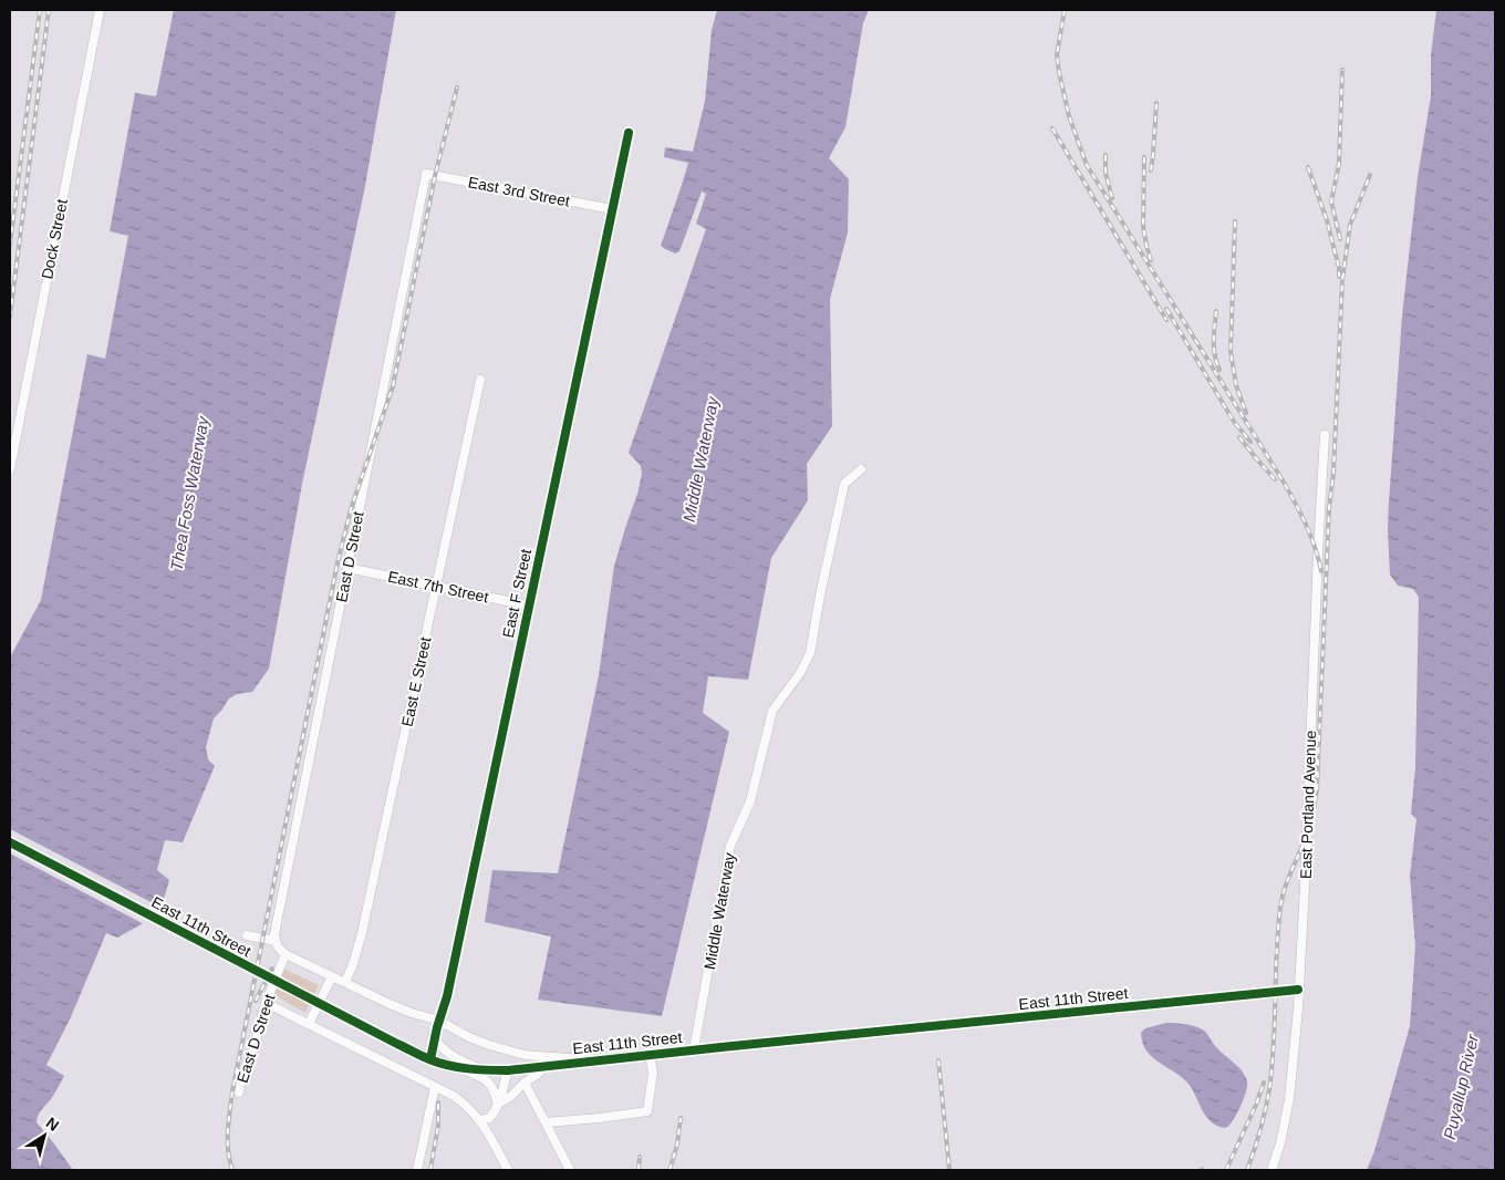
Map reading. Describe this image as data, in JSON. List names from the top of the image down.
{
  "streets": {
    "street": [
      "East 3rd Street",
      "Dock Street",
      "East D Street",
      "East 7th Street",
      "East F Street",
      "East E Street",
      "East Portland Avenue",
      "Middle Waterway",
      "East 11th Street"
    ]
  },
  "crossings": [
    ["East 3rd Street", "East D Street"],
    ["East 3rd Street", "East F Street"],
    ["East D Street", "East 7th Street"],
    ["East D Street", "East 11th Street"],
    ["East 7th Street", "East F Street"],
    ["East 7th Street", "East E Street"],
    ["East F Street", "East 11th Street"],
    ["East E Street", "East 11th Street"],
    ["East Portland Avenue", "East 11th Street"],
    ["Middle Waterway", "East 11th Street"]
  ],
  "water": ["Middle Waterway", "Thea Foss Waterway", "Puyallup River"],
  "north": "top right"
}
